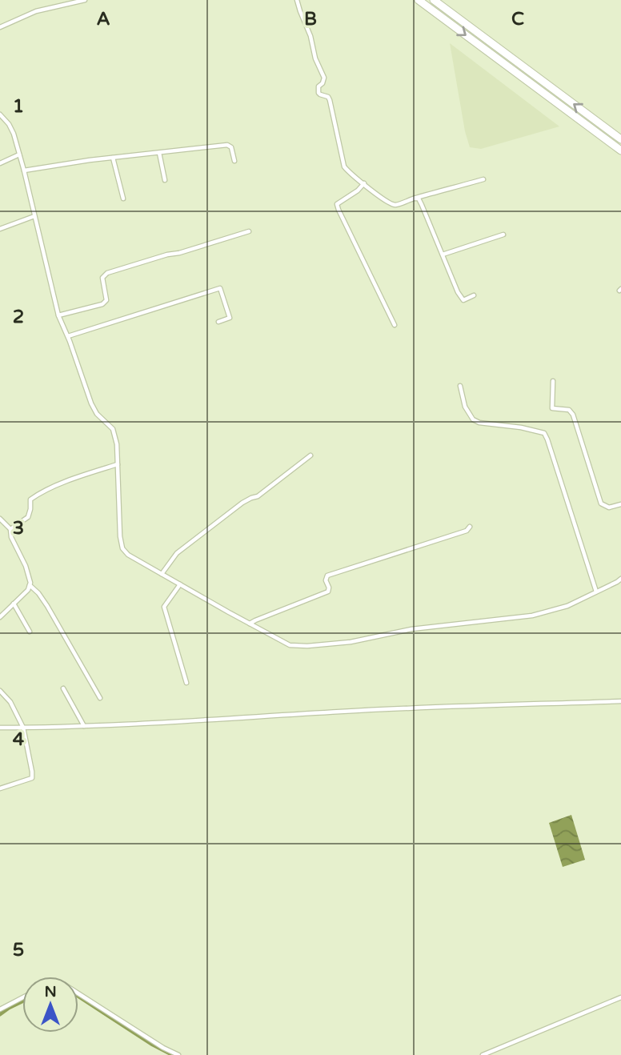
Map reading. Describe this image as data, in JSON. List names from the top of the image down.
{
  "north": "top",
  "grid": {
    "columns": ["A", "B", "C"],
    "rows": [
      "1",
      "2",
      "3",
      "4",
      "5"
    ]
  }
}
